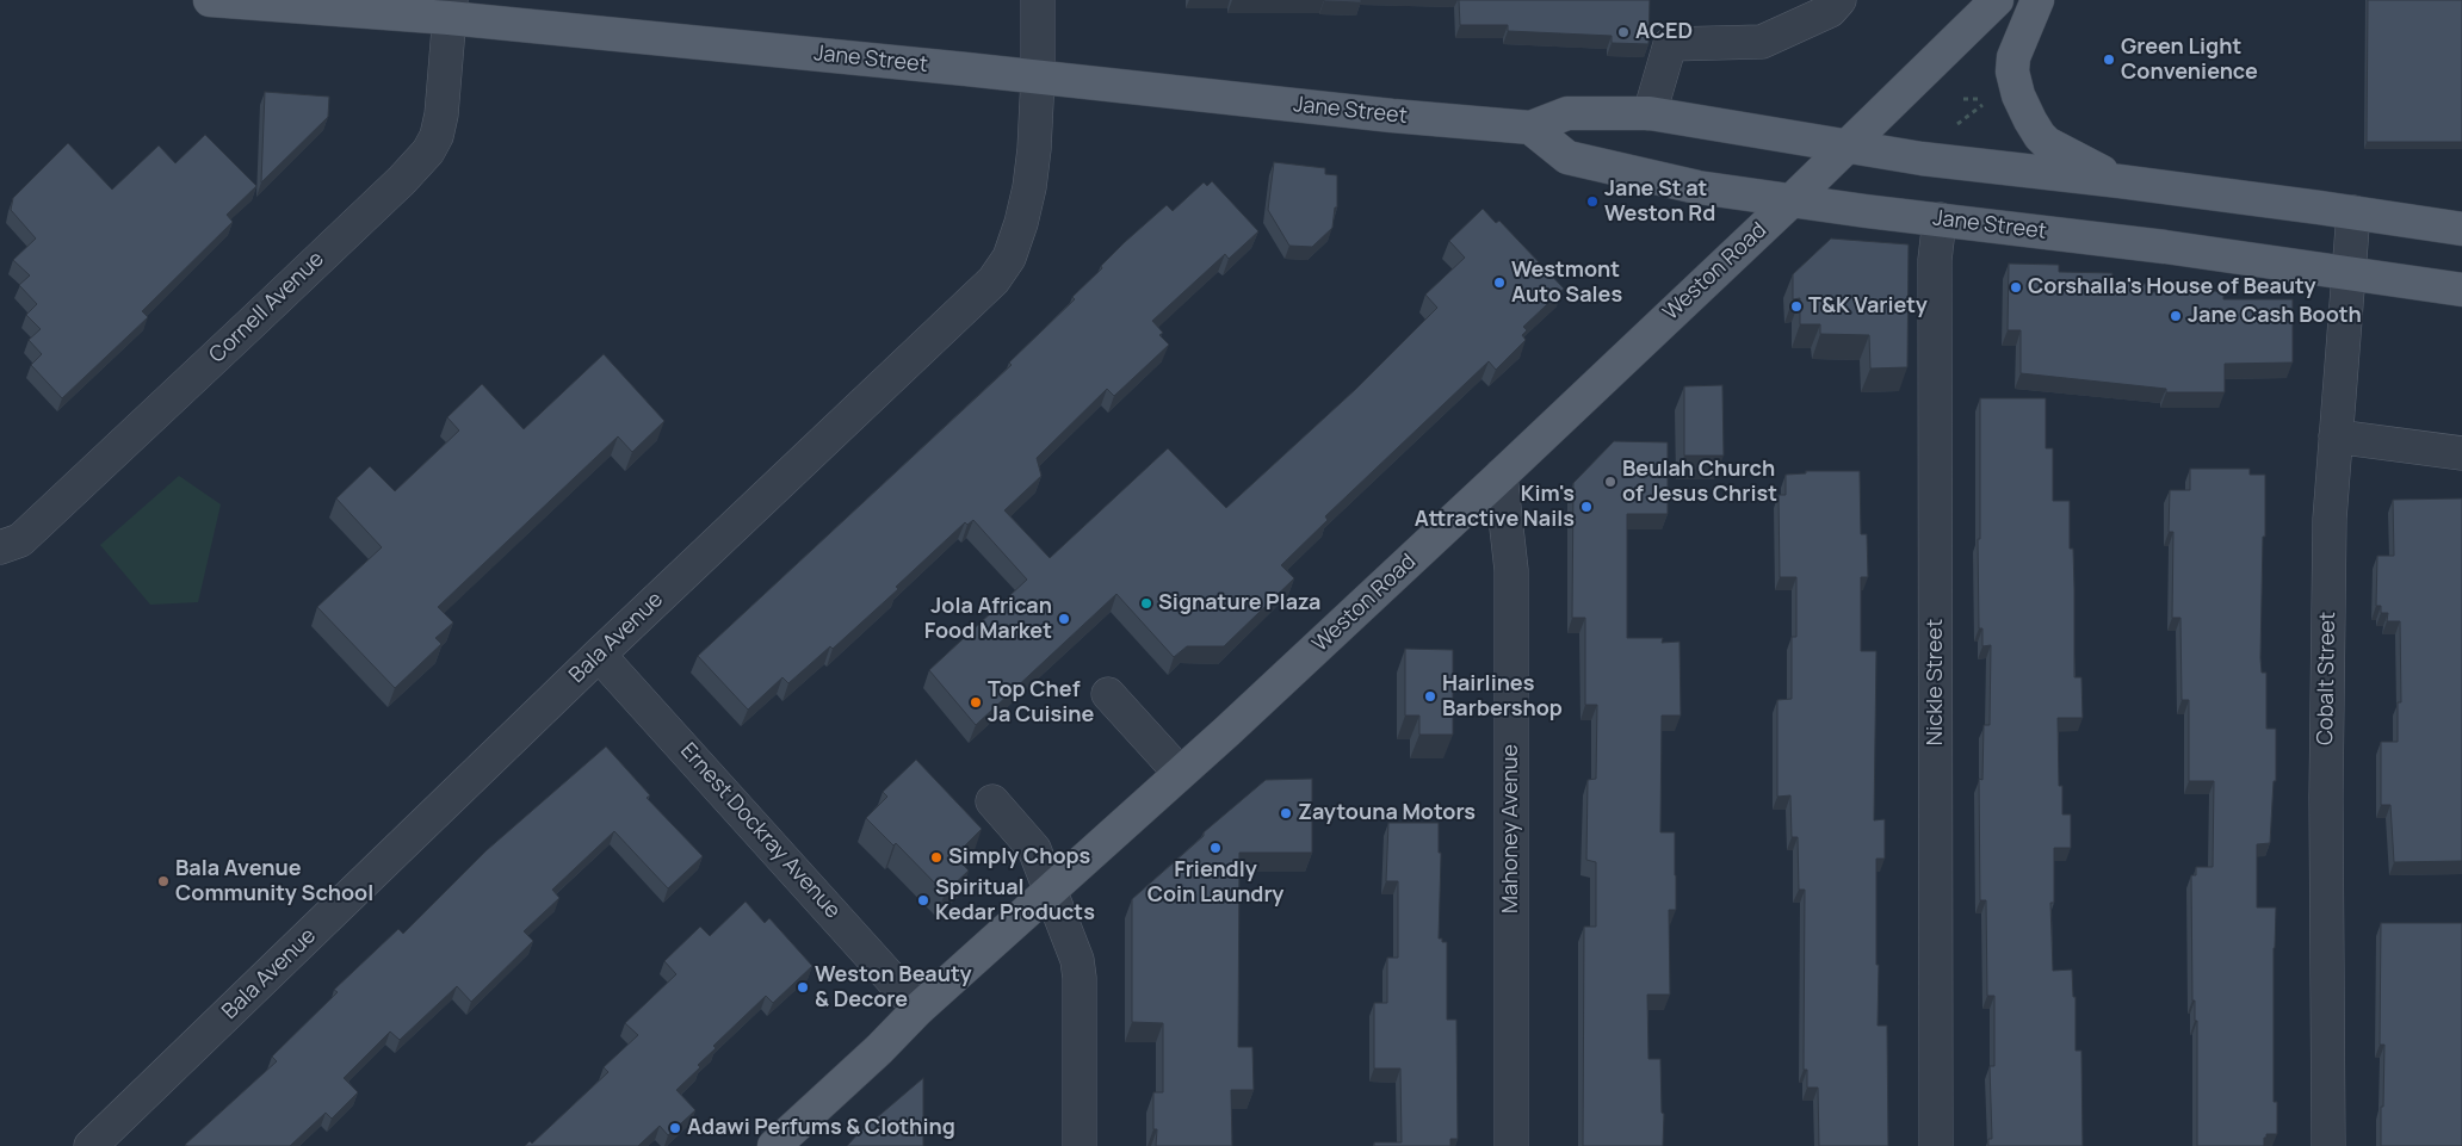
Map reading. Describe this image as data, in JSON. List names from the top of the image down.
{
  "streets": {
    "main road": ["Jane Street", "Weston Road"],
    "street": [
      "Cornell Avenue",
      "Bala Avenue",
      "Cobalt Street",
      "Nickle Street",
      "Mahoney Avenue",
      "Ernest Dockray Avenue"
    ]
  },
  "crossings": [
    ["Jane Street", "Weston Road"],
    ["Jane Street", "Cornell Avenue"],
    ["Jane Street", "Bala Avenue"],
    ["Jane Street", "Cobalt Street"],
    ["Jane Street", "Nickle Street"],
    ["Weston Road", "Mahoney Avenue"],
    ["Weston Road", "Ernest Dockray Avenue"],
    ["Bala Avenue", "Ernest Dockray Avenue"]
  ],
  "places": [
    "ACED",
    "Green Light Convenience",
    "Jane St at Weston Rd",
    "Westmont Auto Sales",
    "Corshalla's House of Beauty",
    "T&K Variety",
    "Jane Cash Booth",
    "Beulah Church of Jesus Christ",
    "Kim's Attractive Nails",
    "Signature Plaza",
    "Jola African Food Market",
    "Hairlines Barbershop",
    "Top Chef Ja Cuisine",
    "Zaytouna Motors",
    "Friendly Coin Laundry",
    "Simply Chops",
    "Bala Avenue Community School",
    "Spiritual Kedar Products",
    "Weston Beauty & Decore",
    "Adawi Perfums & Clothing"
  ]
}
